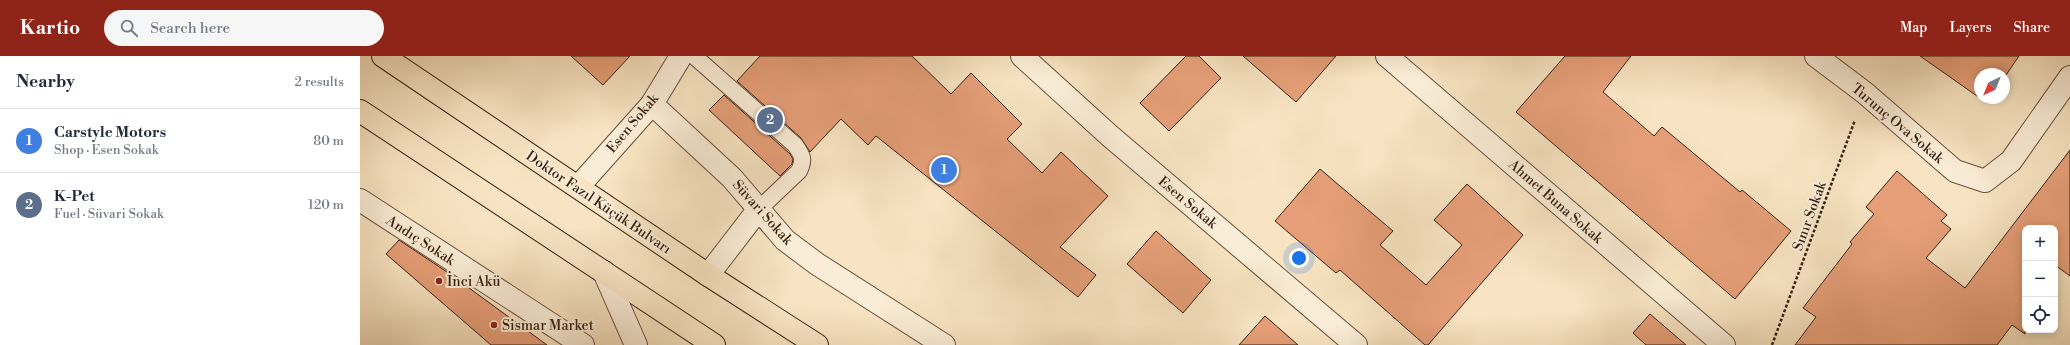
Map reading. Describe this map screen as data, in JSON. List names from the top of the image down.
{
  "streets": {
    "highway": ["Doktor Fazıl Küçük Bulvarı"],
    "street": [
      "Esen Sokak",
      "Turunç Ova Sokak",
      "Ahmet Buna Sokak",
      "Süvari Sokak",
      "Andıç Sokak"
    ],
    "path": ["Sınır Sokak"]
  },
  "crossings": [
    ["Esen Sokak", "Doktor Fazıl Küçük Bulvarı"],
    ["Esen Sokak", "Süvari Sokak"],
    ["Turunç Ova Sokak", "Sınır Sokak"]
  ],
  "places": ["İnci Akü", "Sismar Market"],
  "north": "bottom left",
  "page": {
    "header": "Kartio",
    "search": "Search here",
    "nav": ["Map", "Layers", "Share"],
    "heading": ["Nearby", "2 results"],
    "pins": ["2", "1"],
    "list": [
      {
        "mark": "1",
        "name": "Carstyle Motors",
        "note": "Shop · Esen Sokak",
        "value": "80 m"
      },
      {
        "mark": "2",
        "name": "K-Pet",
        "note": "Fuel · Süvari Sokak",
        "value": "120 m"
      }
    ],
    "map_buttons": ["+", "−"]
  }
}
